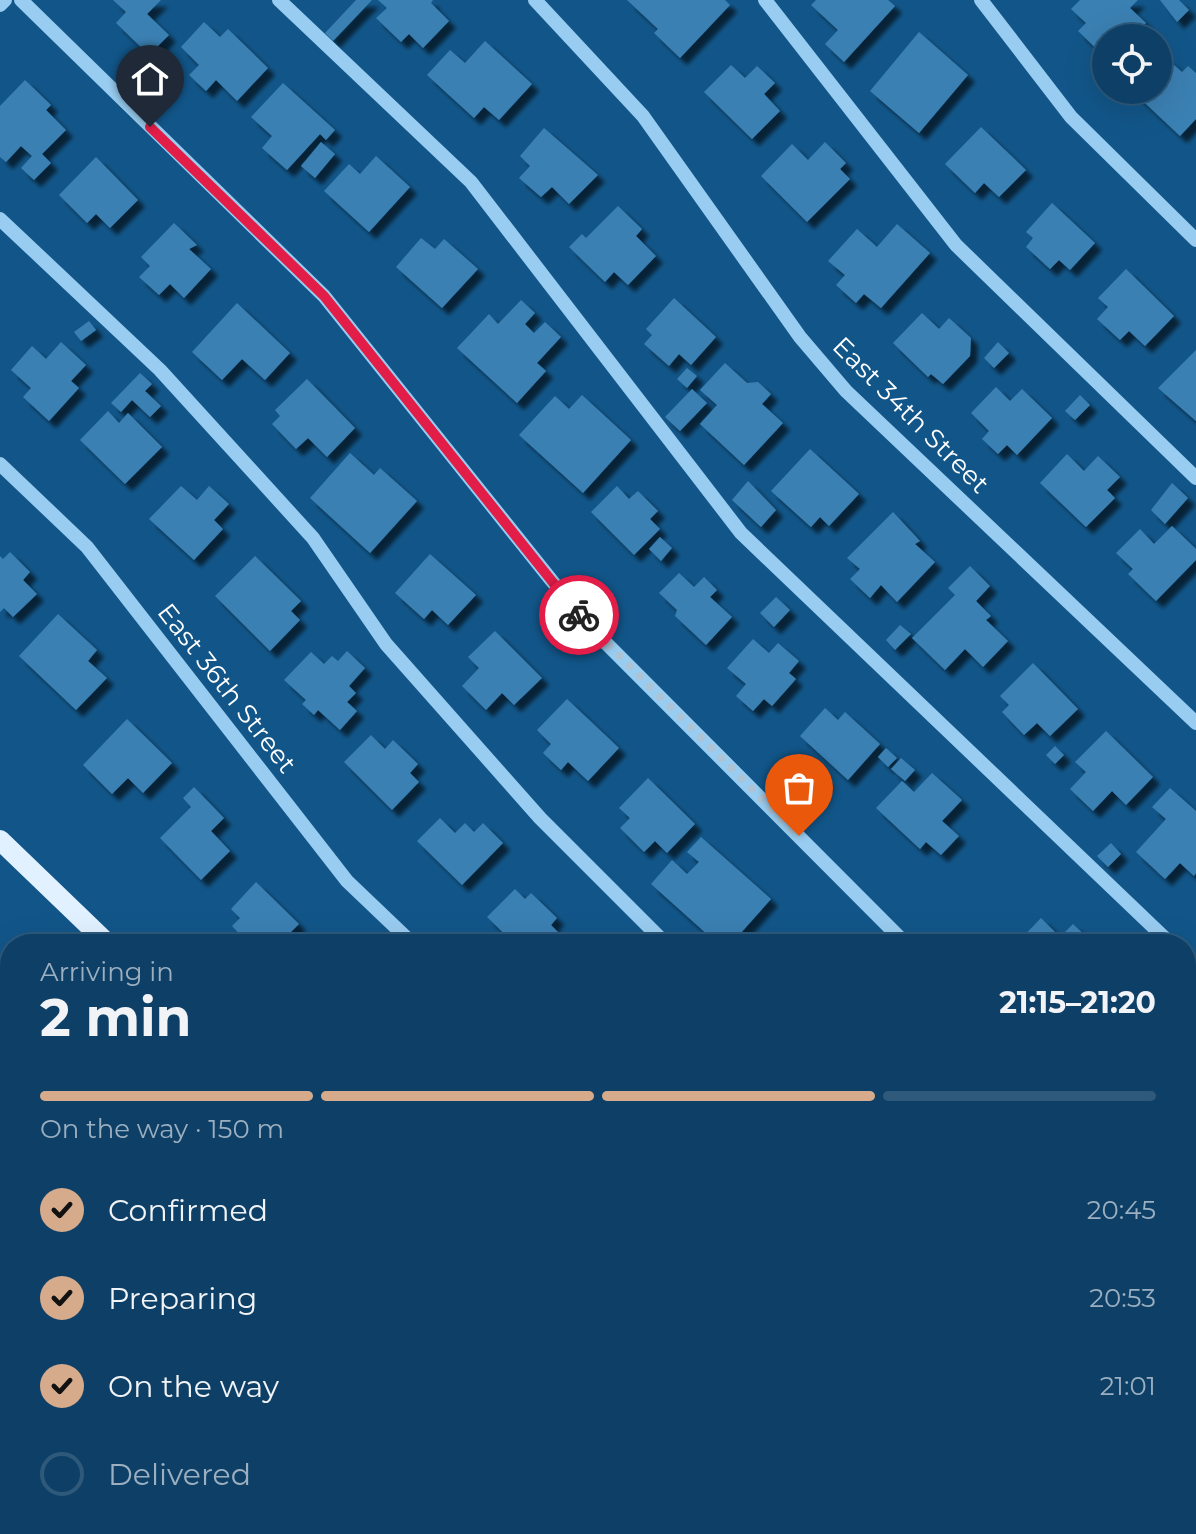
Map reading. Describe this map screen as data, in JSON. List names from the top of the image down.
{
  "streets": {
    "street": ["East 34th Street", "East 36th Street"]
  },
  "page": {
    "heading": ["2 min", "Arriving in", "21:15–21:20"],
    "bar": "On the way · 150 m",
    "list": [
      ["Confirmed", "20:45"],
      ["Preparing", "20:53"],
      ["On the way", "21:01"],
      "Delivered"
    ]
  }
}
